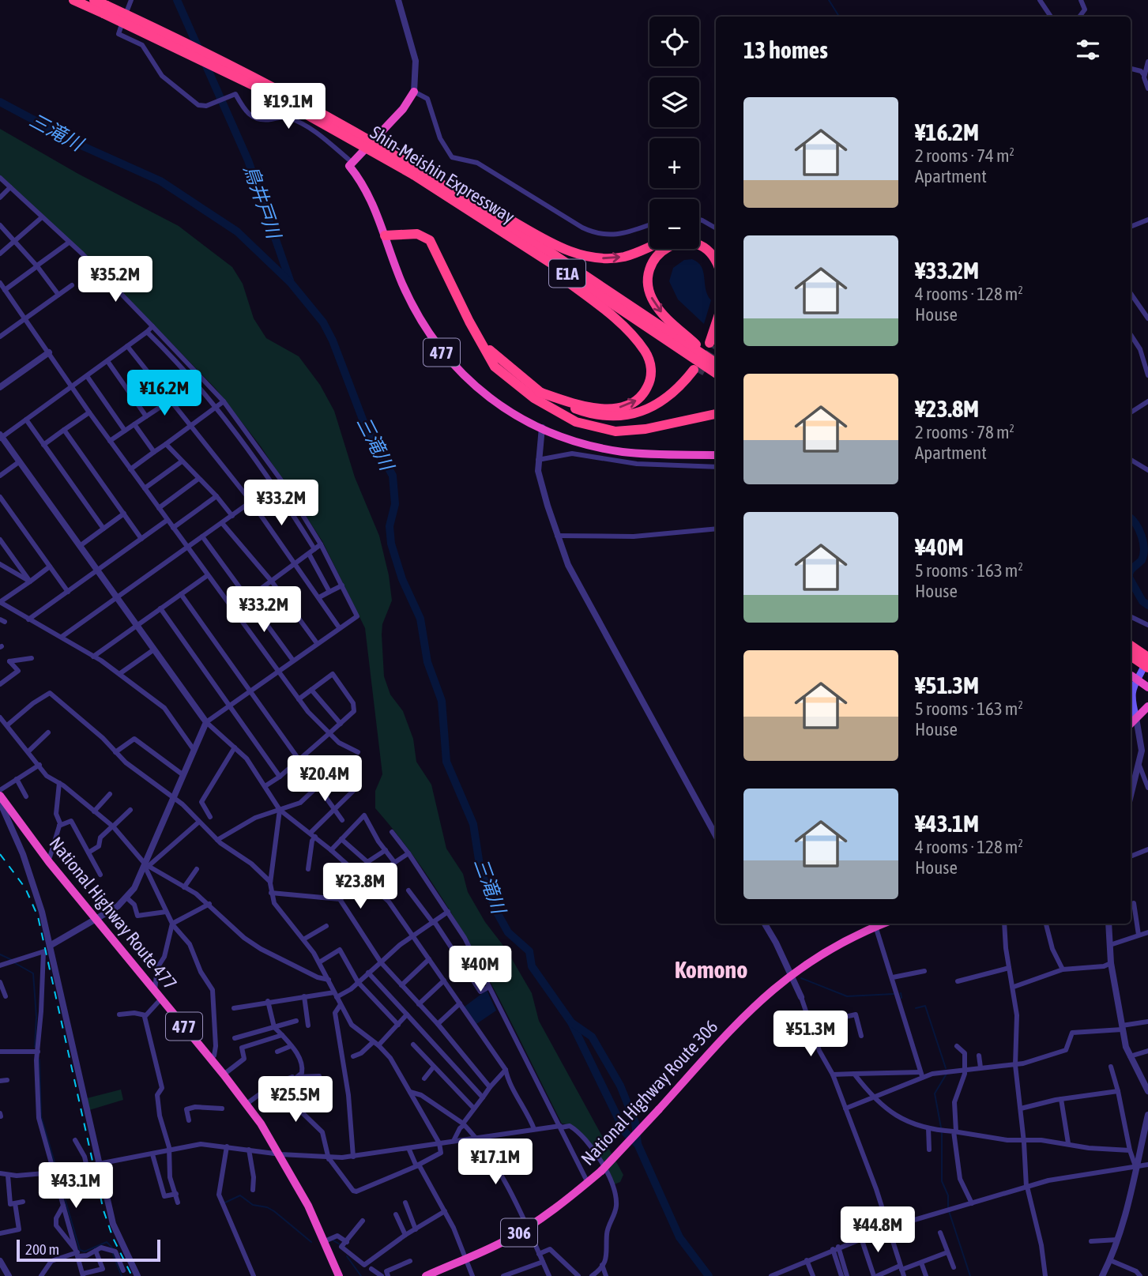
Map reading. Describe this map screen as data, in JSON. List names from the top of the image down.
{
  "streets": {
    "highway": [
      "Shin-Meishin Expressway",
      "E1A",
      "477",
      "National Highway Route 477",
      "National Highway Route 306",
      "306"
    ]
  },
  "districts": ["Komono"],
  "water": ["三滝川", "鳥井戸川"],
  "scale_bar": "200 m",
  "page": {
    "map_buttons": ["+", "−"],
    "heading": "13 homes",
    "price": [
      "¥19.1M",
      "¥35.2M",
      "¥16.2M",
      "¥33.2M",
      "¥33.2M",
      "¥20.4M",
      "¥23.8M",
      "¥40M",
      "¥51.3M",
      "¥25.5M",
      "¥17.1M",
      "¥43.1M",
      "¥44.8M"
    ],
    "list": [
      {
        "name": "¥16.2M",
        "note": "2 rooms · 74 m² · Apartment"
      },
      {
        "name": "¥33.2M",
        "note": "4 rooms · 128 m² · House"
      },
      {
        "name": "¥23.8M",
        "note": "2 rooms · 78 m² · Apartment"
      },
      {
        "name": "¥40M",
        "note": "5 rooms · 163 m² · House"
      },
      {
        "name": "¥51.3M",
        "note": "5 rooms · 163 m² · House"
      },
      {
        "name": "¥43.1M",
        "note": "4 rooms · 128 m² · House"
      }
    ],
    "scale": "200 m"
  }
}
